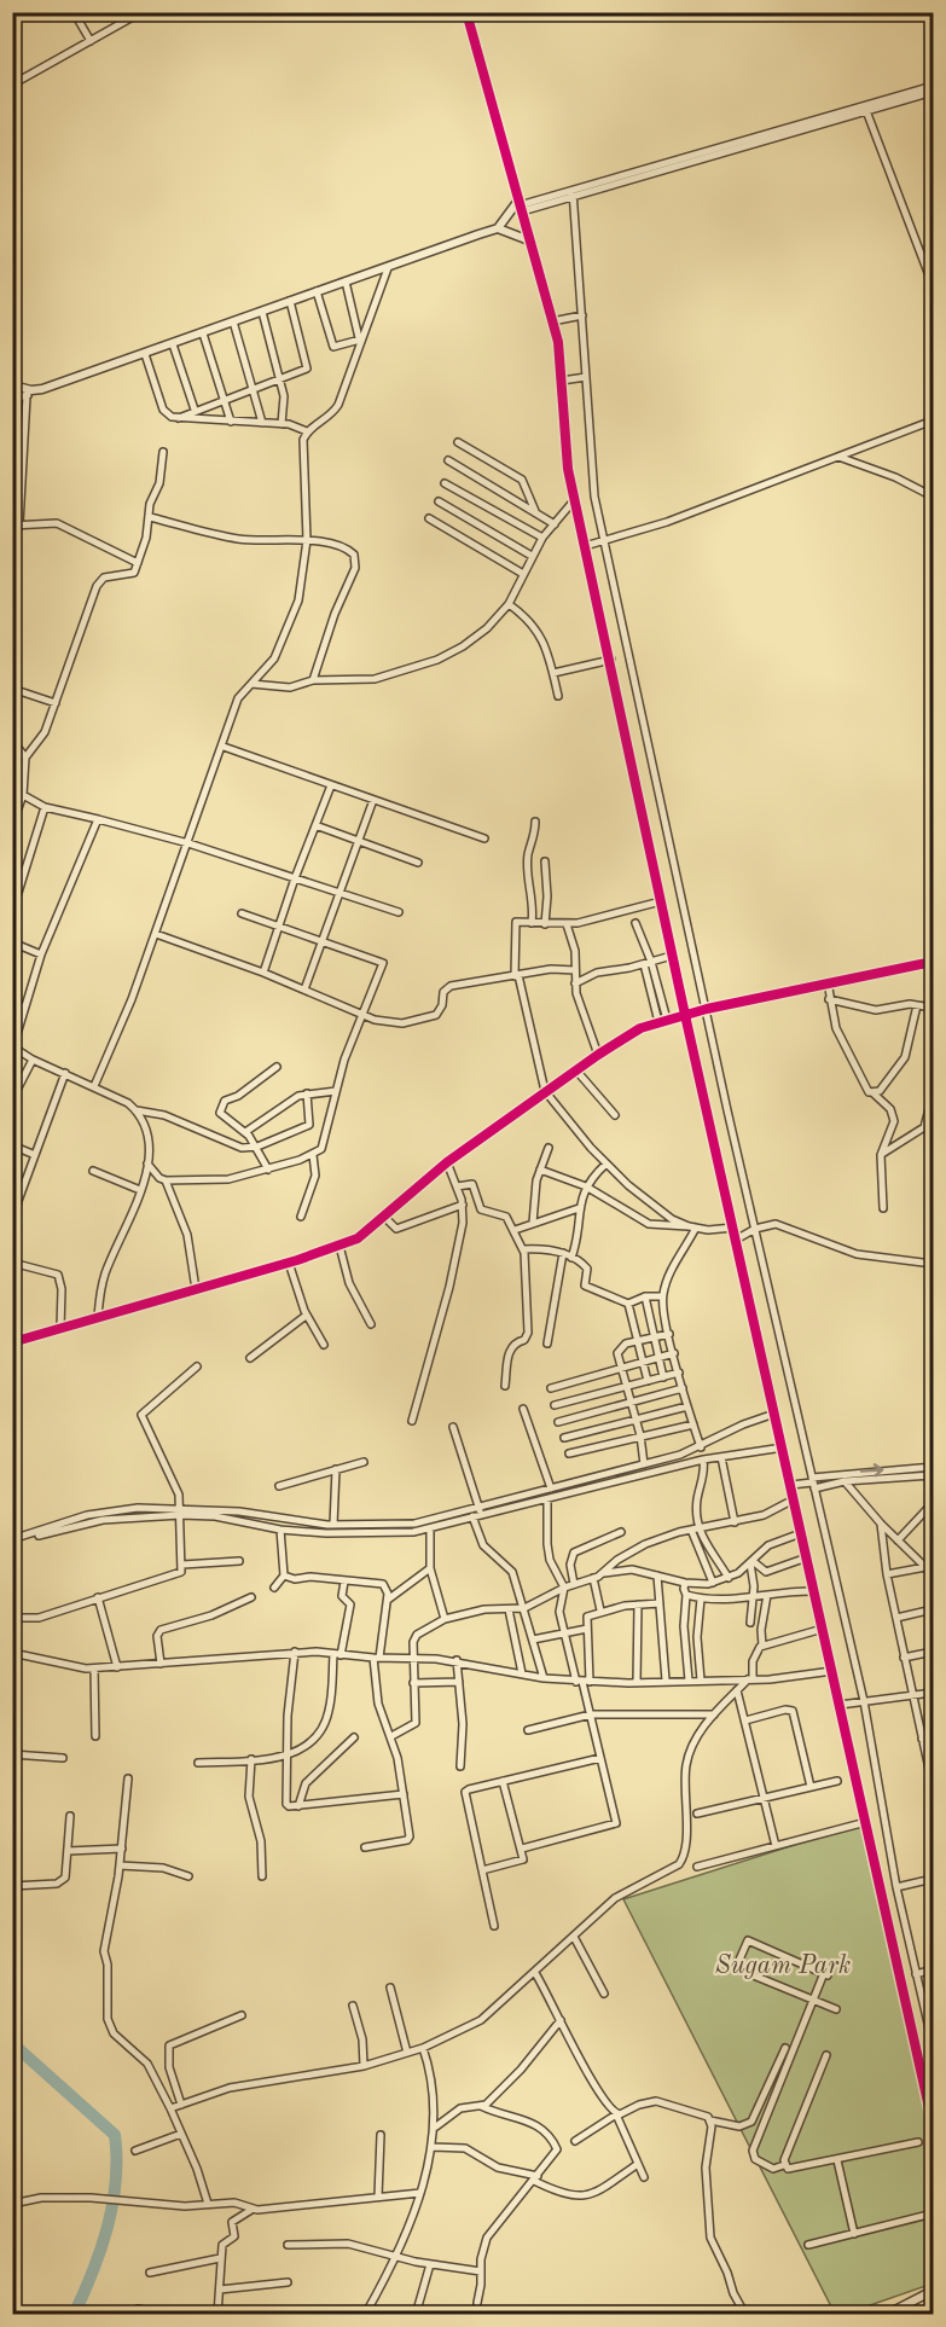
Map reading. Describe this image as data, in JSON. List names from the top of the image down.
{
  "parks": ["Sugam Park"]
}
